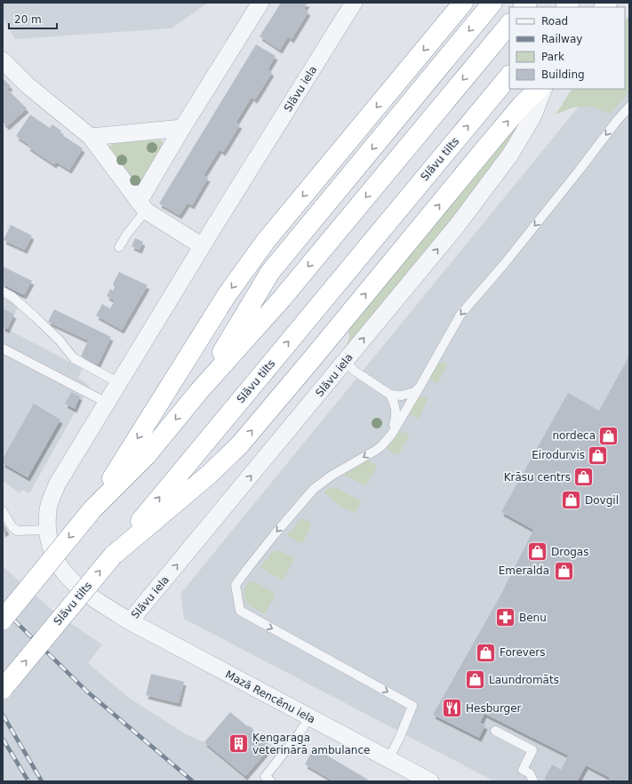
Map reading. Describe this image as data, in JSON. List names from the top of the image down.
{
  "streets": {
    "highway": ["Slāvu tilts"],
    "street": ["Slāvu iela", "Mazā Rencēnu iela"]
  },
  "crossings": [
    ["Slāvu iela", "Mazā Rencēnu iela"]
  ],
  "one_way": ["Slāvu iela"],
  "places": {
    "shop": [
      "nordeca",
      "Eirodurvis",
      "Krāsu centrs",
      "Dovgil",
      "Drogas",
      "Emeralda",
      "Forevers",
      "Laundromāts"
    ],
    "pharmacy": ["Benu"],
    "restaurant": ["Hesburger"],
    "building": ["Ķengaraga veterinārā ambulance"]
  },
  "legend": [
    "Road",
    "Railway",
    "Park",
    "Building"
  ],
  "scale_bar": "20 m"
}
